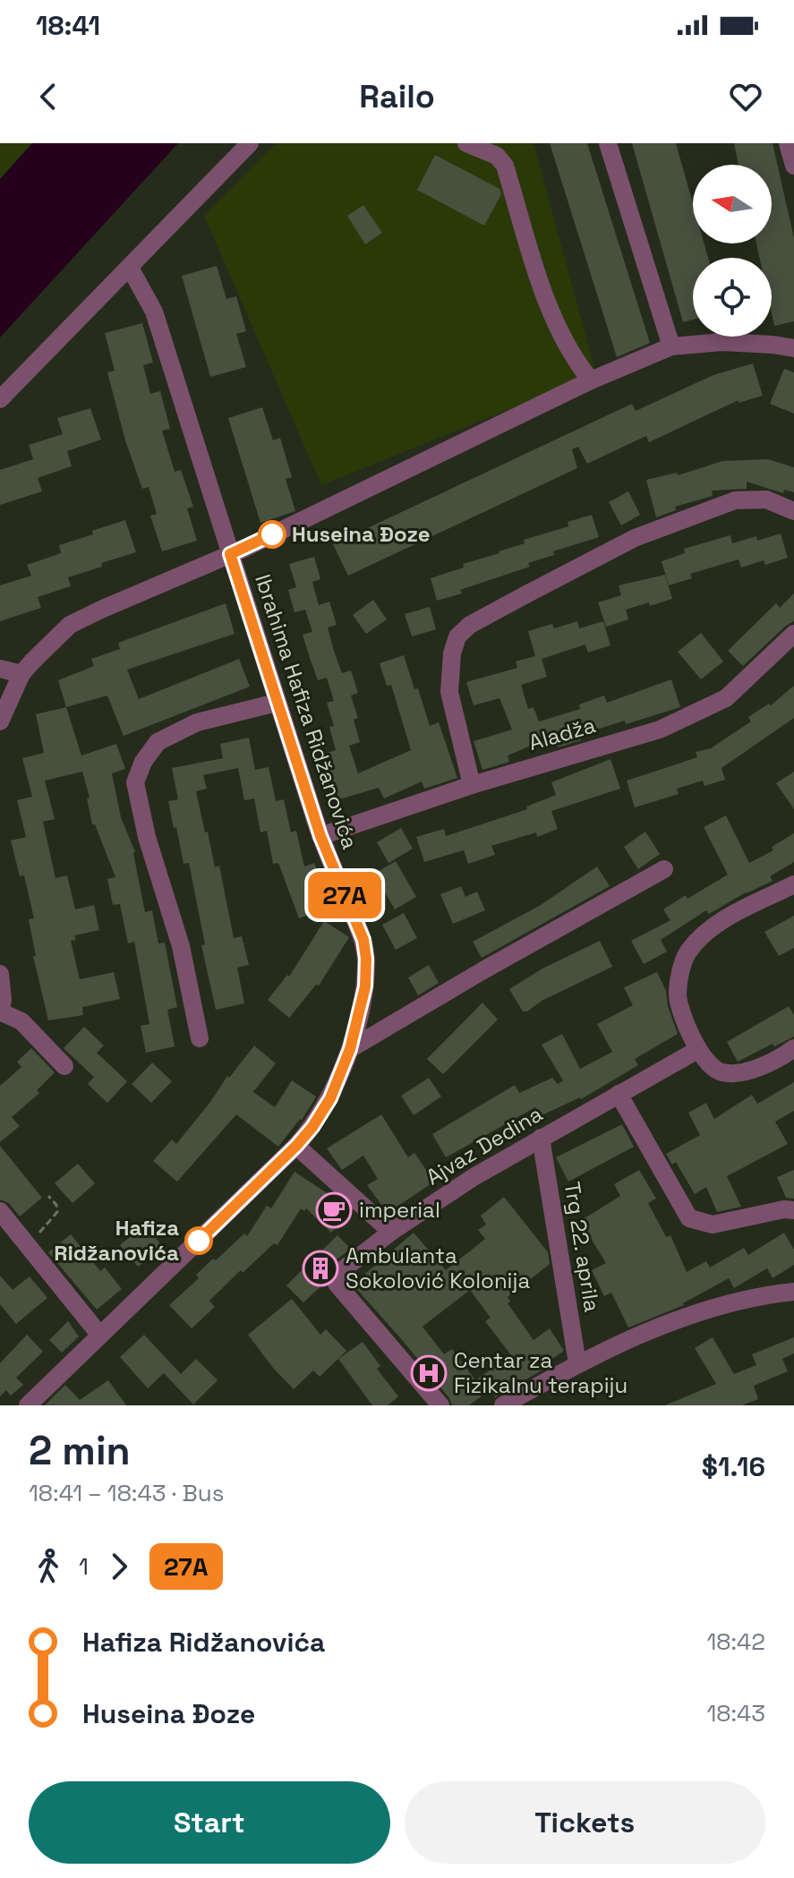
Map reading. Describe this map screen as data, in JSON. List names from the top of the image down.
{
  "streets": {
    "street": [
      "Ibrahima Hafiza Ridžanovića",
      "Aladža",
      "Ajvaz Dedina",
      "Trg 22. aprila"
    ]
  },
  "crossings": [
    ["Ibrahima Hafiza Ridžanovića", "Aladža"],
    ["Ajvaz Dedina", "Trg 22. aprila"]
  ],
  "places": {
    "other": ["Huseina Đoze", "Hafiza Ridžanovića"],
    "cafe": ["imperial"],
    "building": ["Ambulanta Sokolović Kolonija"],
    "hospital": ["Centar za Fizikalnu terapiju"]
  },
  "lines": ["bus line 27A"],
  "north": "left",
  "page": {
    "status": "18:41",
    "header": "Railo",
    "on_map": "27A",
    "heading": ["2 min", "18:41 – 18:43 · Bus", "$1.16"],
    "legs": ["1", "27A"],
    "list": [
      {
        "name": "Hafiza Ridžanovića",
        "value": "18:42"
      },
      {
        "name": "Huseina Đoze",
        "value": "18:43"
      }
    ],
    "buttons": ["Start", "Tickets"]
  }
}
